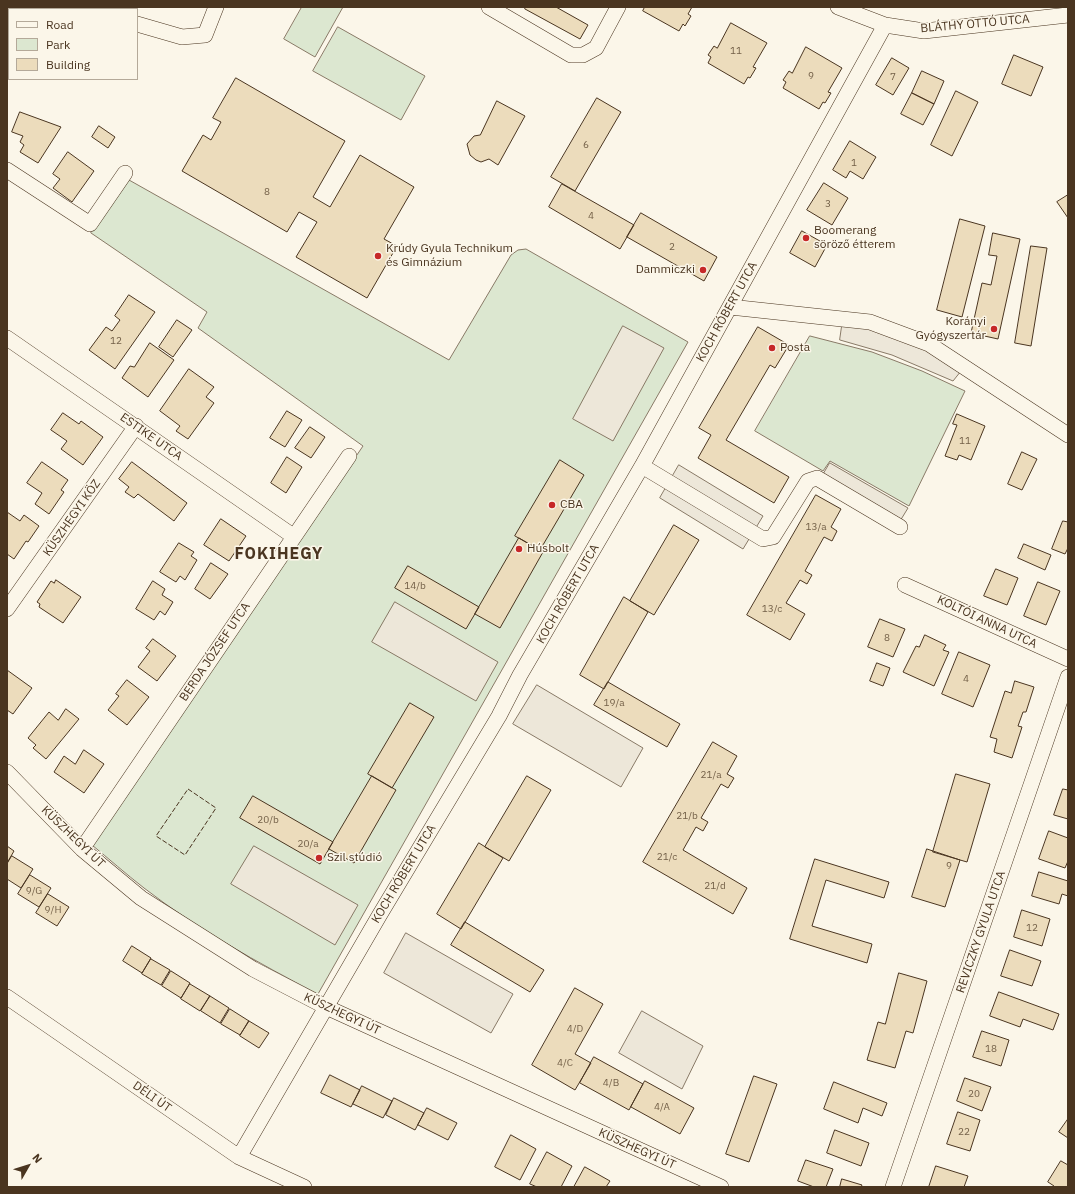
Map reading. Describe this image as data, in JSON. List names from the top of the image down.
{
  "streets": {
    "street": [
      "BLÁTHY OTTÓ UTCA",
      "KOCH RÓBERT UTCA",
      "ESTIKE UTCA",
      "KÜSZHEGYI KÖZ",
      "KOLTÓI ANNA UTCA",
      "BERDA JÓZSEF UTCA",
      "KÜSZHEGYI ÚT",
      "REVICZKY GYULA UTCA",
      "DÉLI ÚT"
    ]
  },
  "crossings": [
    ["BLÁTHY OTTÓ UTCA", "KOCH RÓBERT UTCA"],
    ["KOCH RÓBERT UTCA", "KÜSZHEGYI ÚT"],
    ["KOCH RÓBERT UTCA", "DÉLI ÚT"],
    ["ESTIKE UTCA", "KÜSZHEGYI KÖZ"],
    ["ESTIKE UTCA", "BERDA JÓZSEF UTCA"],
    ["BERDA JÓZSEF UTCA", "KÜSZHEGYI ÚT"]
  ],
  "districts": ["FOKIHEGY"],
  "places": [
    "Boomerang söröző étterem",
    "Krúdy Gyula Technikum és Gimnázium",
    "Dammiczki",
    "Korányi Gyógyszertár",
    "Posta",
    "CBA",
    "Húsbolt",
    "Szil stúdió"
  ],
  "house_numbers": [
    "11",
    "9",
    "7",
    "6",
    "1",
    "8",
    "3",
    "4",
    "2",
    "12",
    "11",
    "13/a",
    "14/b",
    "13/c",
    "8",
    "4",
    "19/a",
    "21/a",
    "21/b",
    "20/b",
    "20/a",
    "21/c",
    "9",
    "21/d",
    "9/G",
    "9/H",
    "12",
    "4/D",
    "18",
    "4/C",
    "4/B",
    "20",
    "4/A",
    "22"
  ],
  "legend": ["Road", "Park", "Building"],
  "north": "top right"
}
